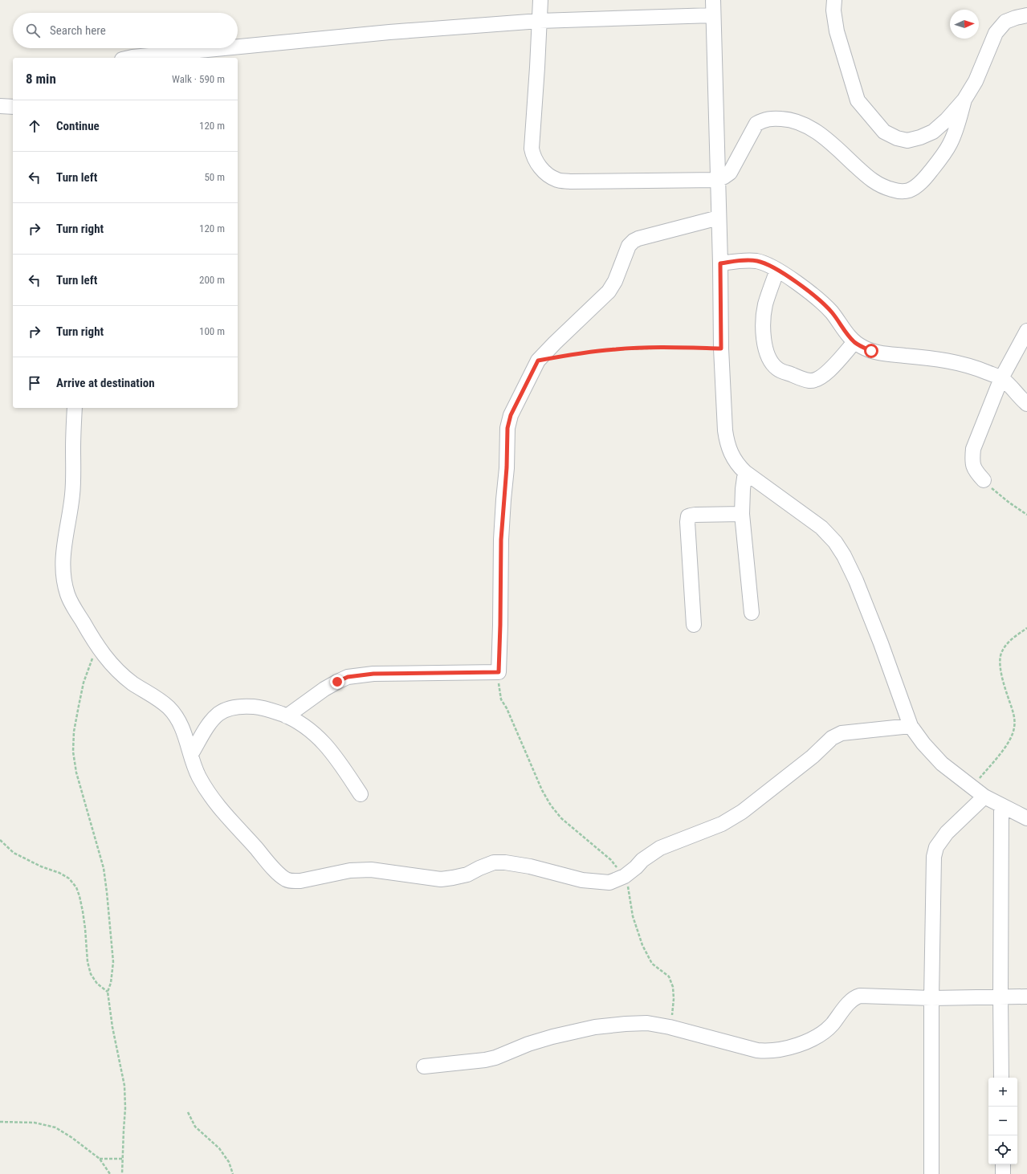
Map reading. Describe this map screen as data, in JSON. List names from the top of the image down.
{
  "north": "right",
  "page": {
    "search": "Search here",
    "heading": ["8 min", "Walk · 590 m"],
    "list": [
      ["Continue", "120 m"],
      ["Turn left", "50 m"],
      ["Turn right", "120 m"],
      ["Turn left", "200 m"],
      ["Turn right", "100 m"],
      "Arrive at destination"
    ],
    "map_buttons": ["+", "−"]
  }
}
